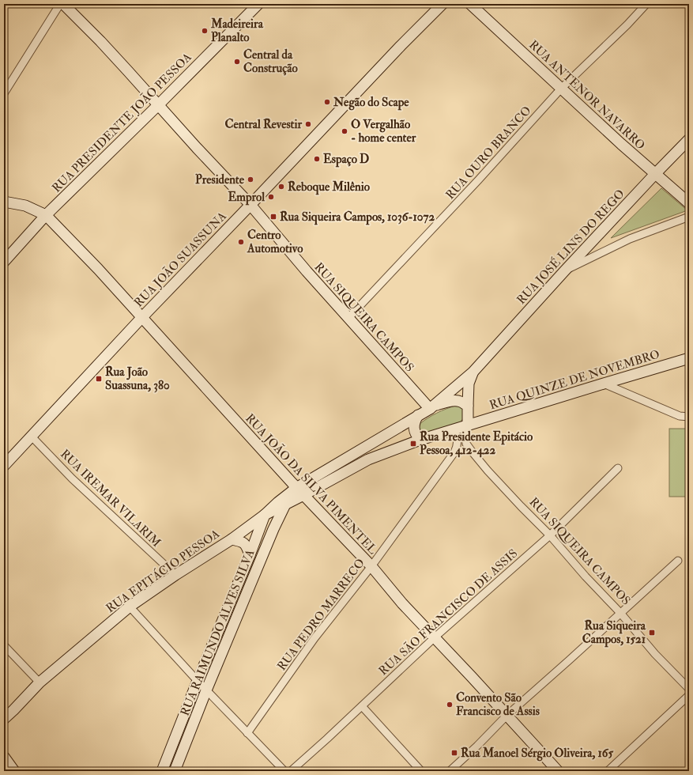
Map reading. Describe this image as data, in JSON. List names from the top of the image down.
{
  "streets": {
    "main road": [
      "RUA ANTENOR NAVARRO",
      "RUA PRESIDENTE JOÃO PESSOA",
      "RUA JOSÉ LINS DO REGO",
      "RUA JOÃO SUASSUNA",
      "RUA SIQUEIRA CAMPOS",
      "RUA QUINZE DE NOVEMBRO",
      "RUA JOÃO DA SILVA PIMENTEL",
      "RUA EPITÁCIO PESSOA",
      "RUA RAIMUNDO ALVES SILVA"
    ],
    "street": [
      "RUA OURO BRANCO",
      "RUA IREMAR VILARIM",
      "RUA SÃO FRANCISCO DE ASSIS",
      "RUA PEDRO MARRECO"
    ]
  },
  "crossings": [
    ["RUA ANTENOR NAVARRO", "RUA OURO BRANCO"],
    ["RUA ANTENOR NAVARRO", "RUA JOSÉ LINS DO REGO"],
    ["RUA PRESIDENTE JOÃO PESSOA", "RUA SIQUEIRA CAMPOS"],
    ["RUA PRESIDENTE JOÃO PESSOA", "RUA JOÃO DA SILVA PIMENTEL"],
    ["RUA OURO BRANCO", "RUA SIQUEIRA CAMPOS"],
    ["RUA JOSÉ LINS DO REGO", "RUA SIQUEIRA CAMPOS"],
    ["RUA JOÃO SUASSUNA", "RUA SIQUEIRA CAMPOS"],
    ["RUA JOÃO SUASSUNA", "RUA JOÃO DA SILVA PIMENTEL"],
    ["RUA JOÃO SUASSUNA", "RUA IREMAR VILARIM"],
    ["RUA SIQUEIRA CAMPOS", "RUA QUINZE DE NOVEMBRO"],
    ["RUA SIQUEIRA CAMPOS", "RUA SÃO FRANCISCO DE ASSIS"],
    ["RUA QUINZE DE NOVEMBRO", "RUA JOÃO DA SILVA PIMENTEL"],
    ["RUA QUINZE DE NOVEMBRO", "RUA EPITÁCIO PESSOA"],
    ["RUA QUINZE DE NOVEMBRO", "RUA PEDRO MARRECO"],
    ["RUA JOÃO DA SILVA PIMENTEL", "RUA EPITÁCIO PESSOA"],
    ["RUA JOÃO DA SILVA PIMENTEL", "RUA SÃO FRANCISCO DE ASSIS"],
    ["RUA JOÃO DA SILVA PIMENTEL", "RUA PEDRO MARRECO"],
    ["RUA IREMAR VILARIM", "RUA EPITÁCIO PESSOA"],
    ["RUA EPITÁCIO PESSOA", "RUA RAIMUNDO ALVES SILVA"]
  ],
  "places": {
    "other": [
      "Madeireira Planalto",
      "Central da Construção",
      "Negão do Scape",
      "Central Revestir",
      "O Vergalhão - home center",
      "Espaço D",
      "Presidente",
      "Reboque Milênio",
      "Emprol",
      "Centro Automotivo",
      "Convento São Francisco de Assis"
    ],
    "transit": [
      "Rua Siqueira Campos, 1036-1072",
      "Rua João Suassuna, 380",
      "Rua Presidente Epitácio Pessoa, 412-422",
      "Rua Siqueira Campos, 1521",
      "Rua Manoel Sérgio Oliveira, 165"
    ]
  }
}
